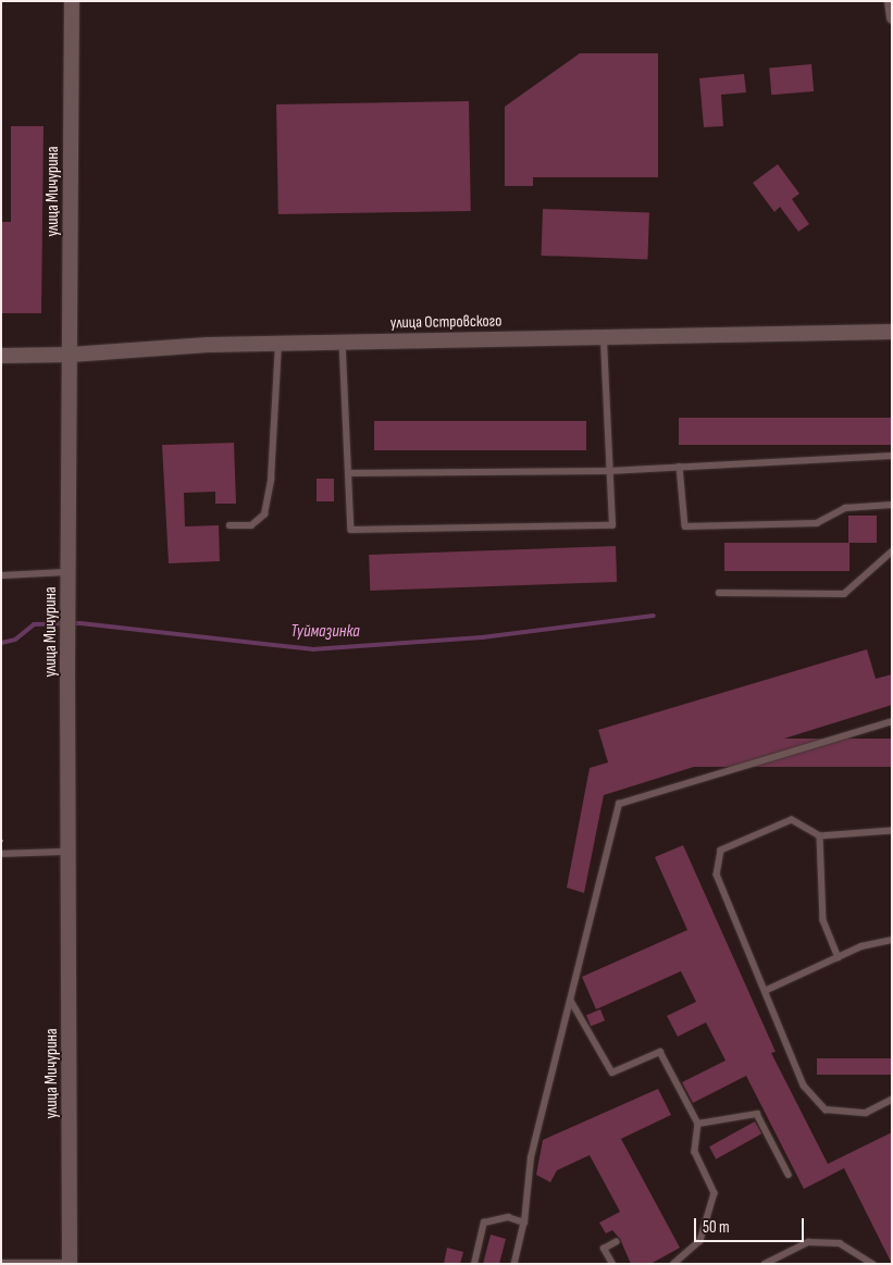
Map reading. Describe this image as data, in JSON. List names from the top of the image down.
{
  "streets": {
    "street": ["улица Мичурина", "улица Островского"]
  },
  "crossings": [
    ["улица Мичурина", "улица Островского"]
  ],
  "water": ["Туймазинка"],
  "scale_bar": "50 m"
}
